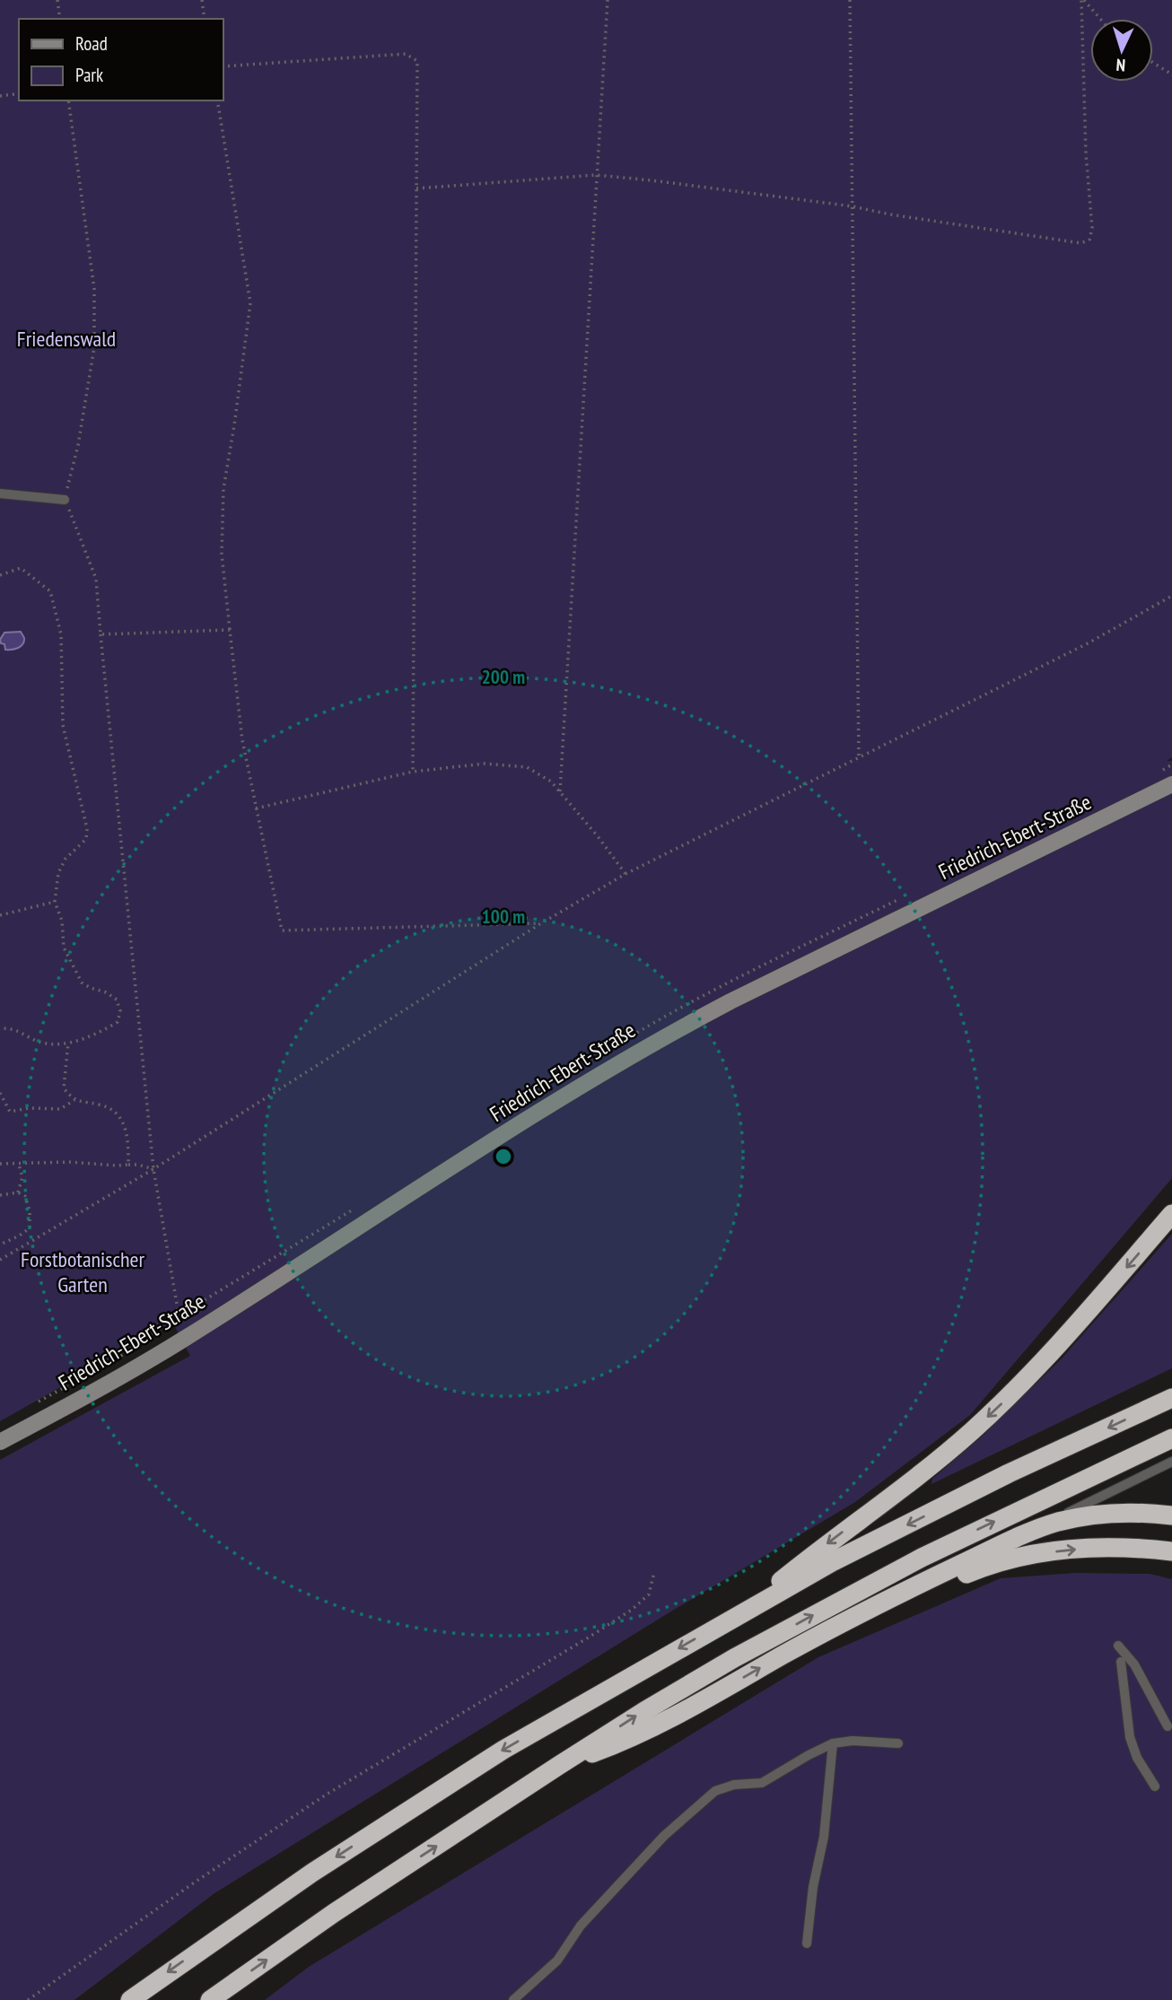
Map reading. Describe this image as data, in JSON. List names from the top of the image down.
{
  "streets": {
    "main road": ["Friedrich-Ebert-Straße"]
  },
  "parks": ["Friedenswald", "Forstbotanischer Garten"],
  "legend": ["Road", "Park"],
  "north": "bottom",
  "rings": ["200 m", "100 m"]
}
